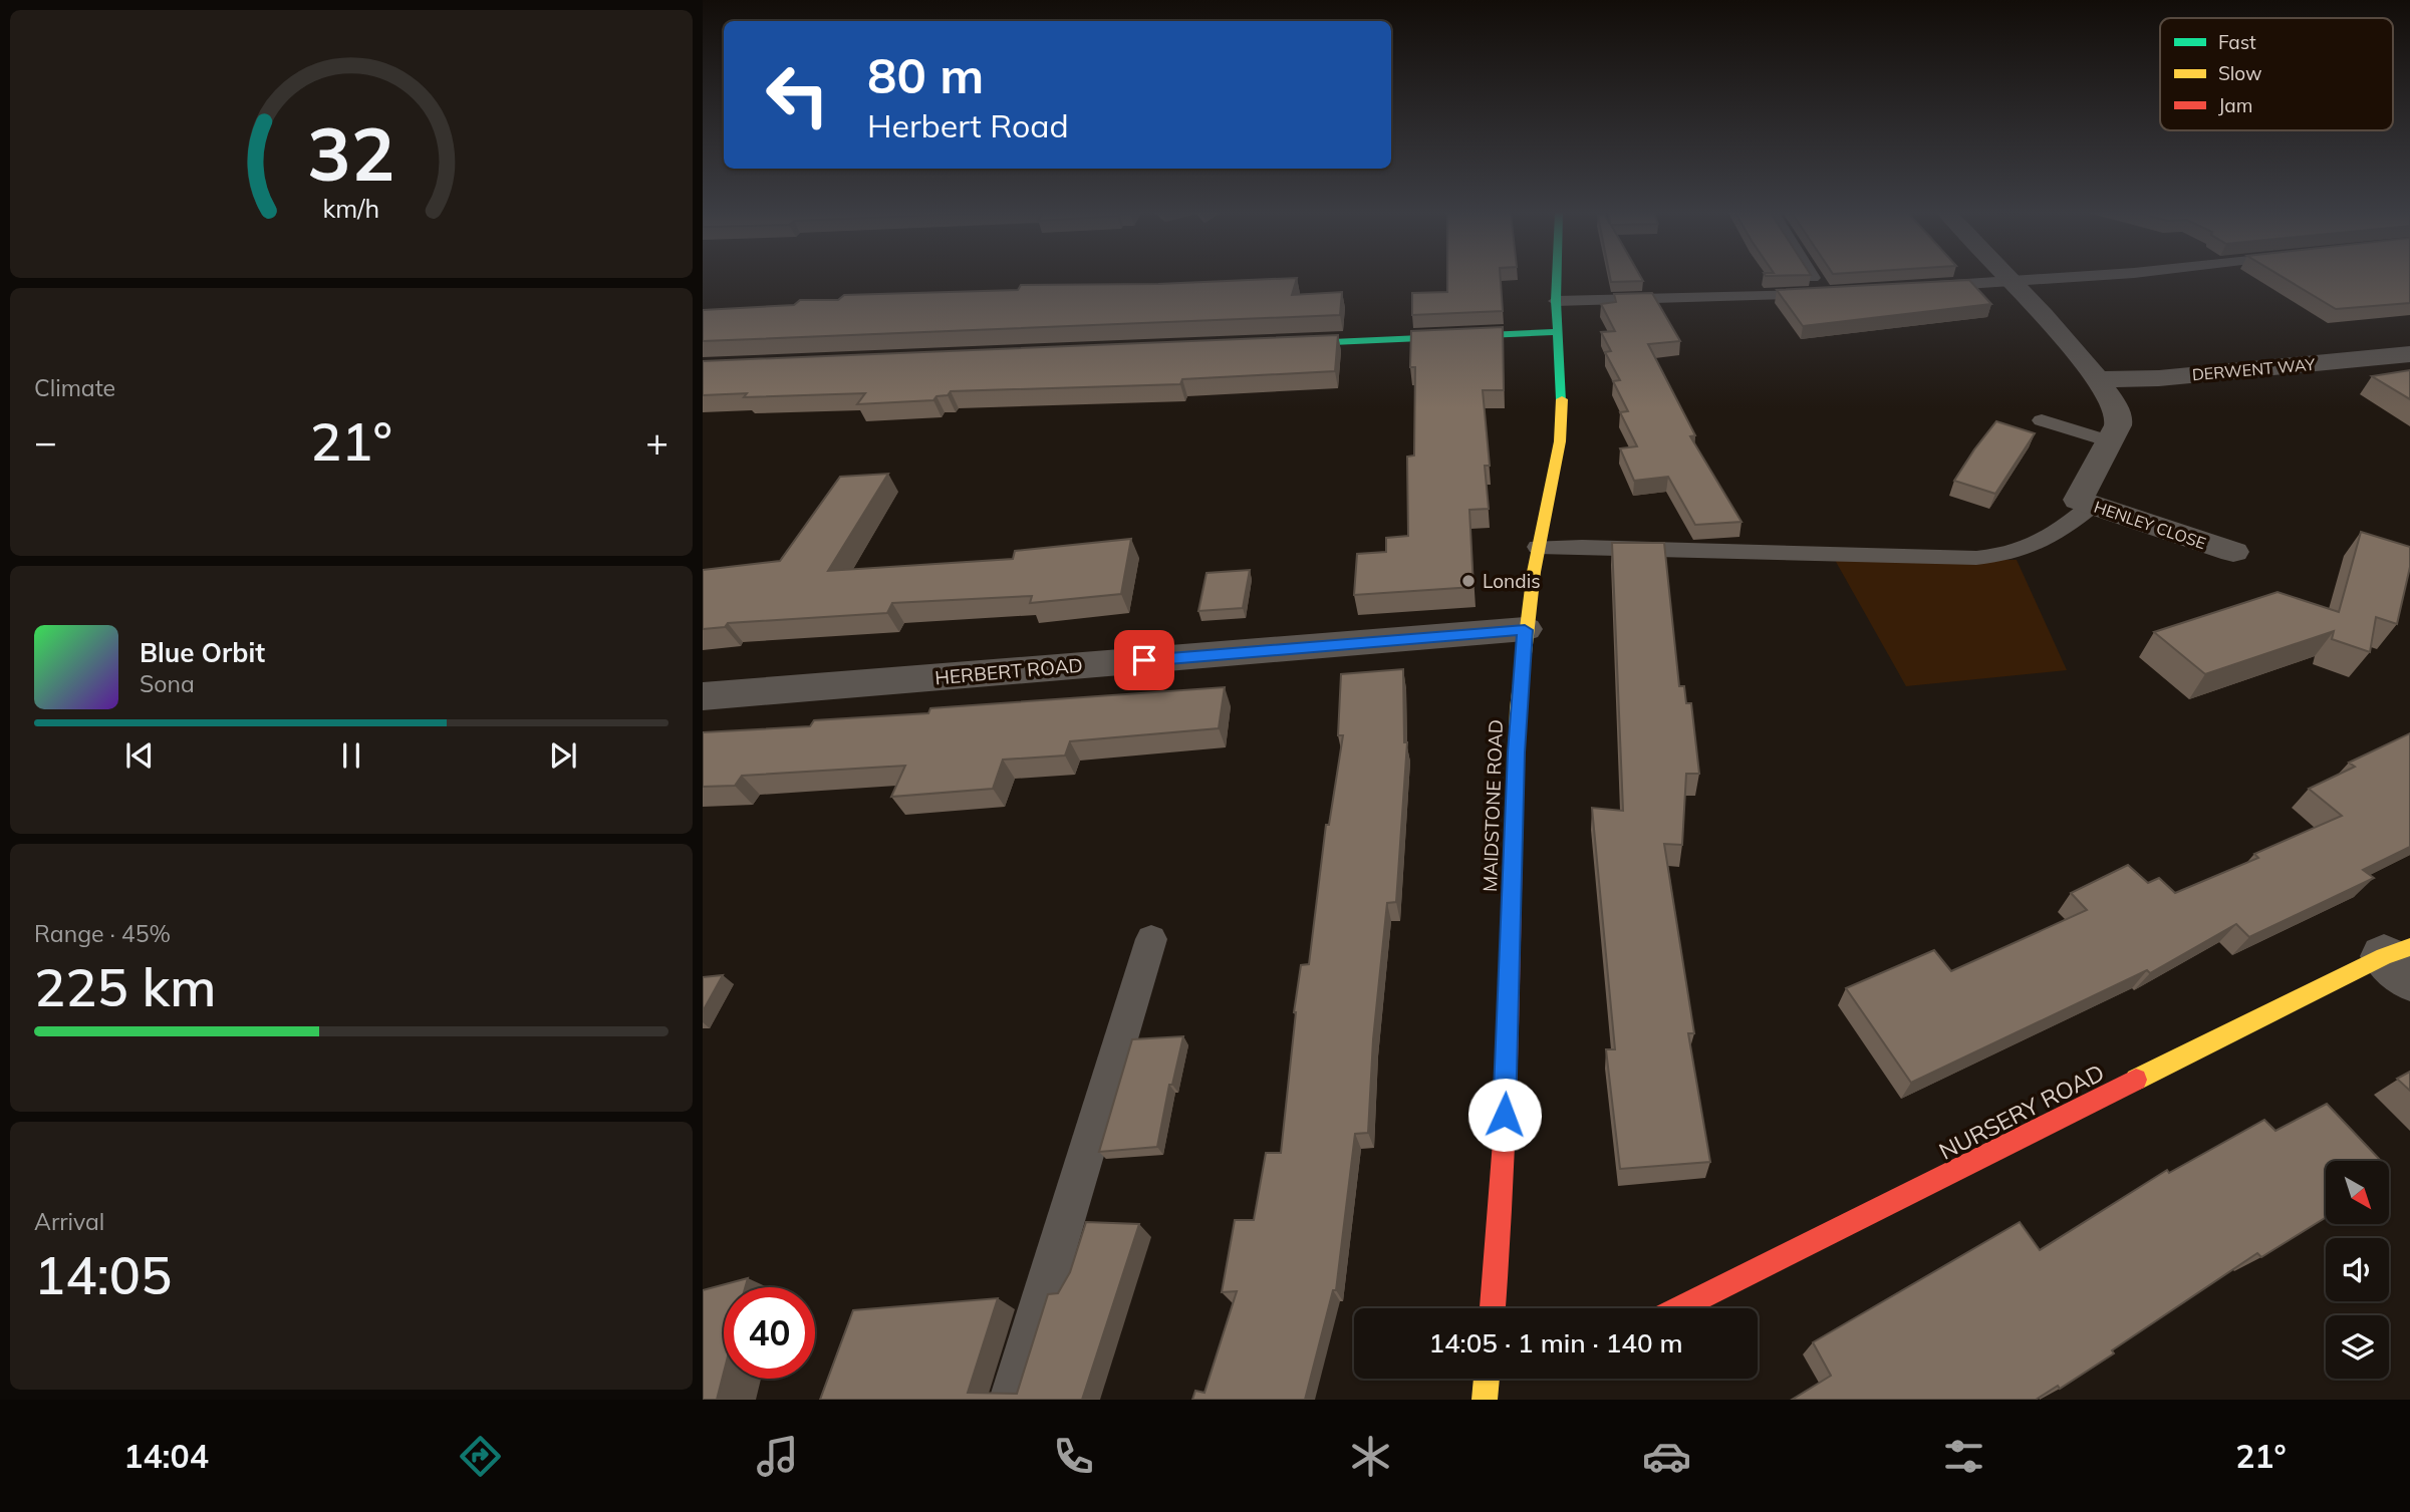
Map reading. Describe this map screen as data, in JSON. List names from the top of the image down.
{
  "streets": {
    "street": [
      "DERWENT WAY",
      "HENLEY CLOSE",
      "HERBERT ROAD",
      "MAIDSTONE ROAD",
      "NURSERY ROAD"
    ]
  },
  "crossings": [
    ["DERWENT WAY", "HENLEY CLOSE"],
    ["HERBERT ROAD", "MAIDSTONE ROAD"]
  ],
  "places": ["Londis"],
  "legend": ["Fast", "Slow", "Jam"],
  "north": "bottom right",
  "page": {
    "turn": ["80 m", "Herbert Road"],
    "tile": [
      "Climate",
      ["Range · 45%", "225 km"],
      ["Arrival", "14:05"]
    ],
    "heat": ["−", "21°", "+"],
    "song": ["Blue Orbit", "Sona"],
    "limit": "40",
    "trip": "14:05 · 1 min · 140 m",
    "tabs": ["14:04", "21°"],
    "gauge": ["32", "km/h"]
  }
}
